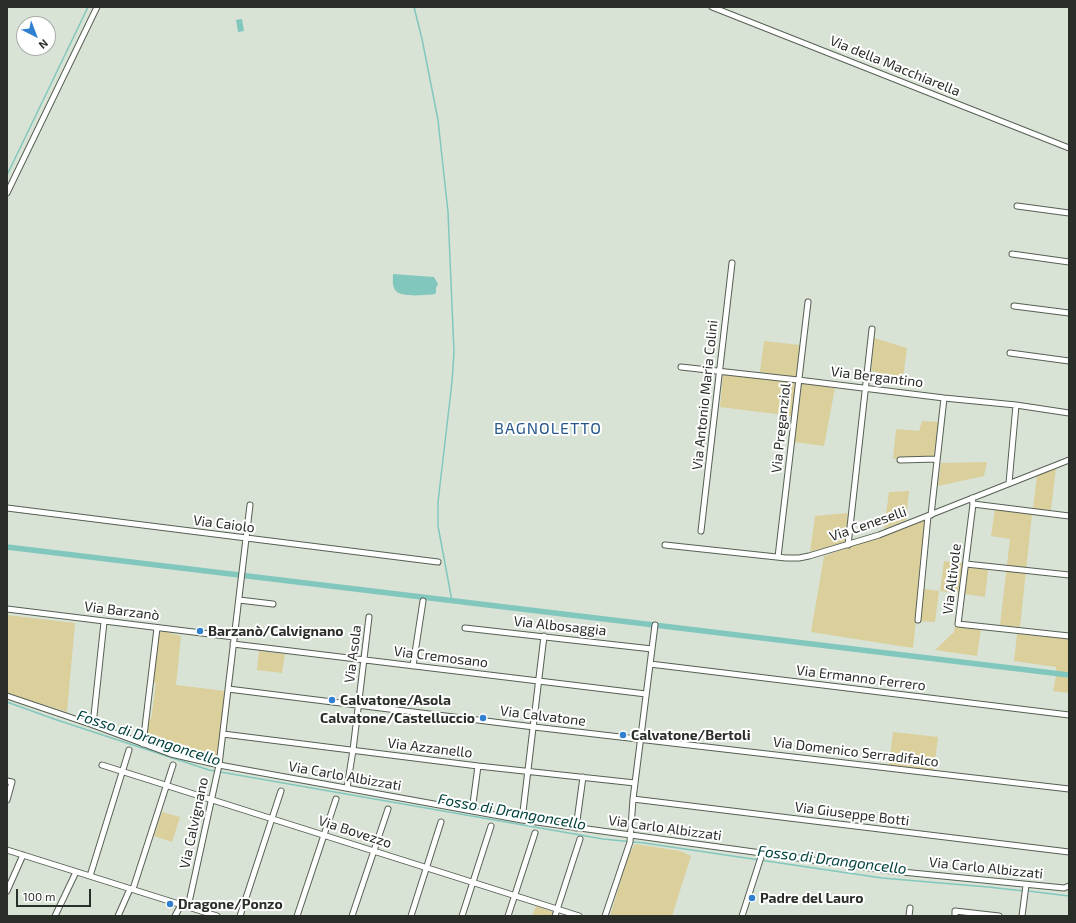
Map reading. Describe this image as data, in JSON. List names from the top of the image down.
{
  "streets": {
    "street": [
      "Via della Macchiarella",
      "Via Bergantino",
      "Via Antonio Maria Colini",
      "Via Preganziol",
      "Via Caiolo",
      "Via Ceneselli",
      "Via Altivole",
      "Via Barzanò",
      "Via Albosaggia",
      "Via Asola",
      "Via Cremosano",
      "Via Ermanno Ferrero",
      "Via Calvatone",
      "Via Azzanello",
      "Via Domenico Serradifalco",
      "Via Carlo Albizzati",
      "Via Giuseppe Botti",
      "Via Calvignano",
      "Via Bovezzo"
    ]
  },
  "crossings": [
    ["Via Bergantino", "Via Antonio Maria Colini"],
    ["Via Bergantino", "Via Preganziol"],
    ["Via Preganziol", "Via Ceneselli"],
    ["Via Caiolo", "Via Calvignano"],
    ["Via Ceneselli", "Via Altivole"],
    ["Via Barzanò", "Via Calvignano"],
    ["Via Asola", "Via Cremosano"],
    ["Via Asola", "Via Calvatone"],
    ["Via Asola", "Via Azzanello"],
    ["Via Asola", "Via Carlo Albizzati"],
    ["Via Cremosano", "Via Calvignano"],
    ["Via Calvatone", "Via Domenico Serradifalco"],
    ["Via Calvatone", "Via Calvignano"],
    ["Via Azzanello", "Via Calvignano"],
    ["Via Carlo Albizzati", "Via Calvignano"],
    ["Via Calvignano", "Via Bovezzo"]
  ],
  "districts": ["BAGNOLETTO"],
  "water": ["Fosso di Drangoncello"],
  "places": [
    "Barzanò/Calvignano",
    "Calvatone/Asola",
    "Calvatone/Castelluccio",
    "Calvatone/Bertoli",
    "Padre del Lauro",
    "Dragone/Ponzo"
  ],
  "scale_bar": "100 m",
  "north": "bottom right"
}
